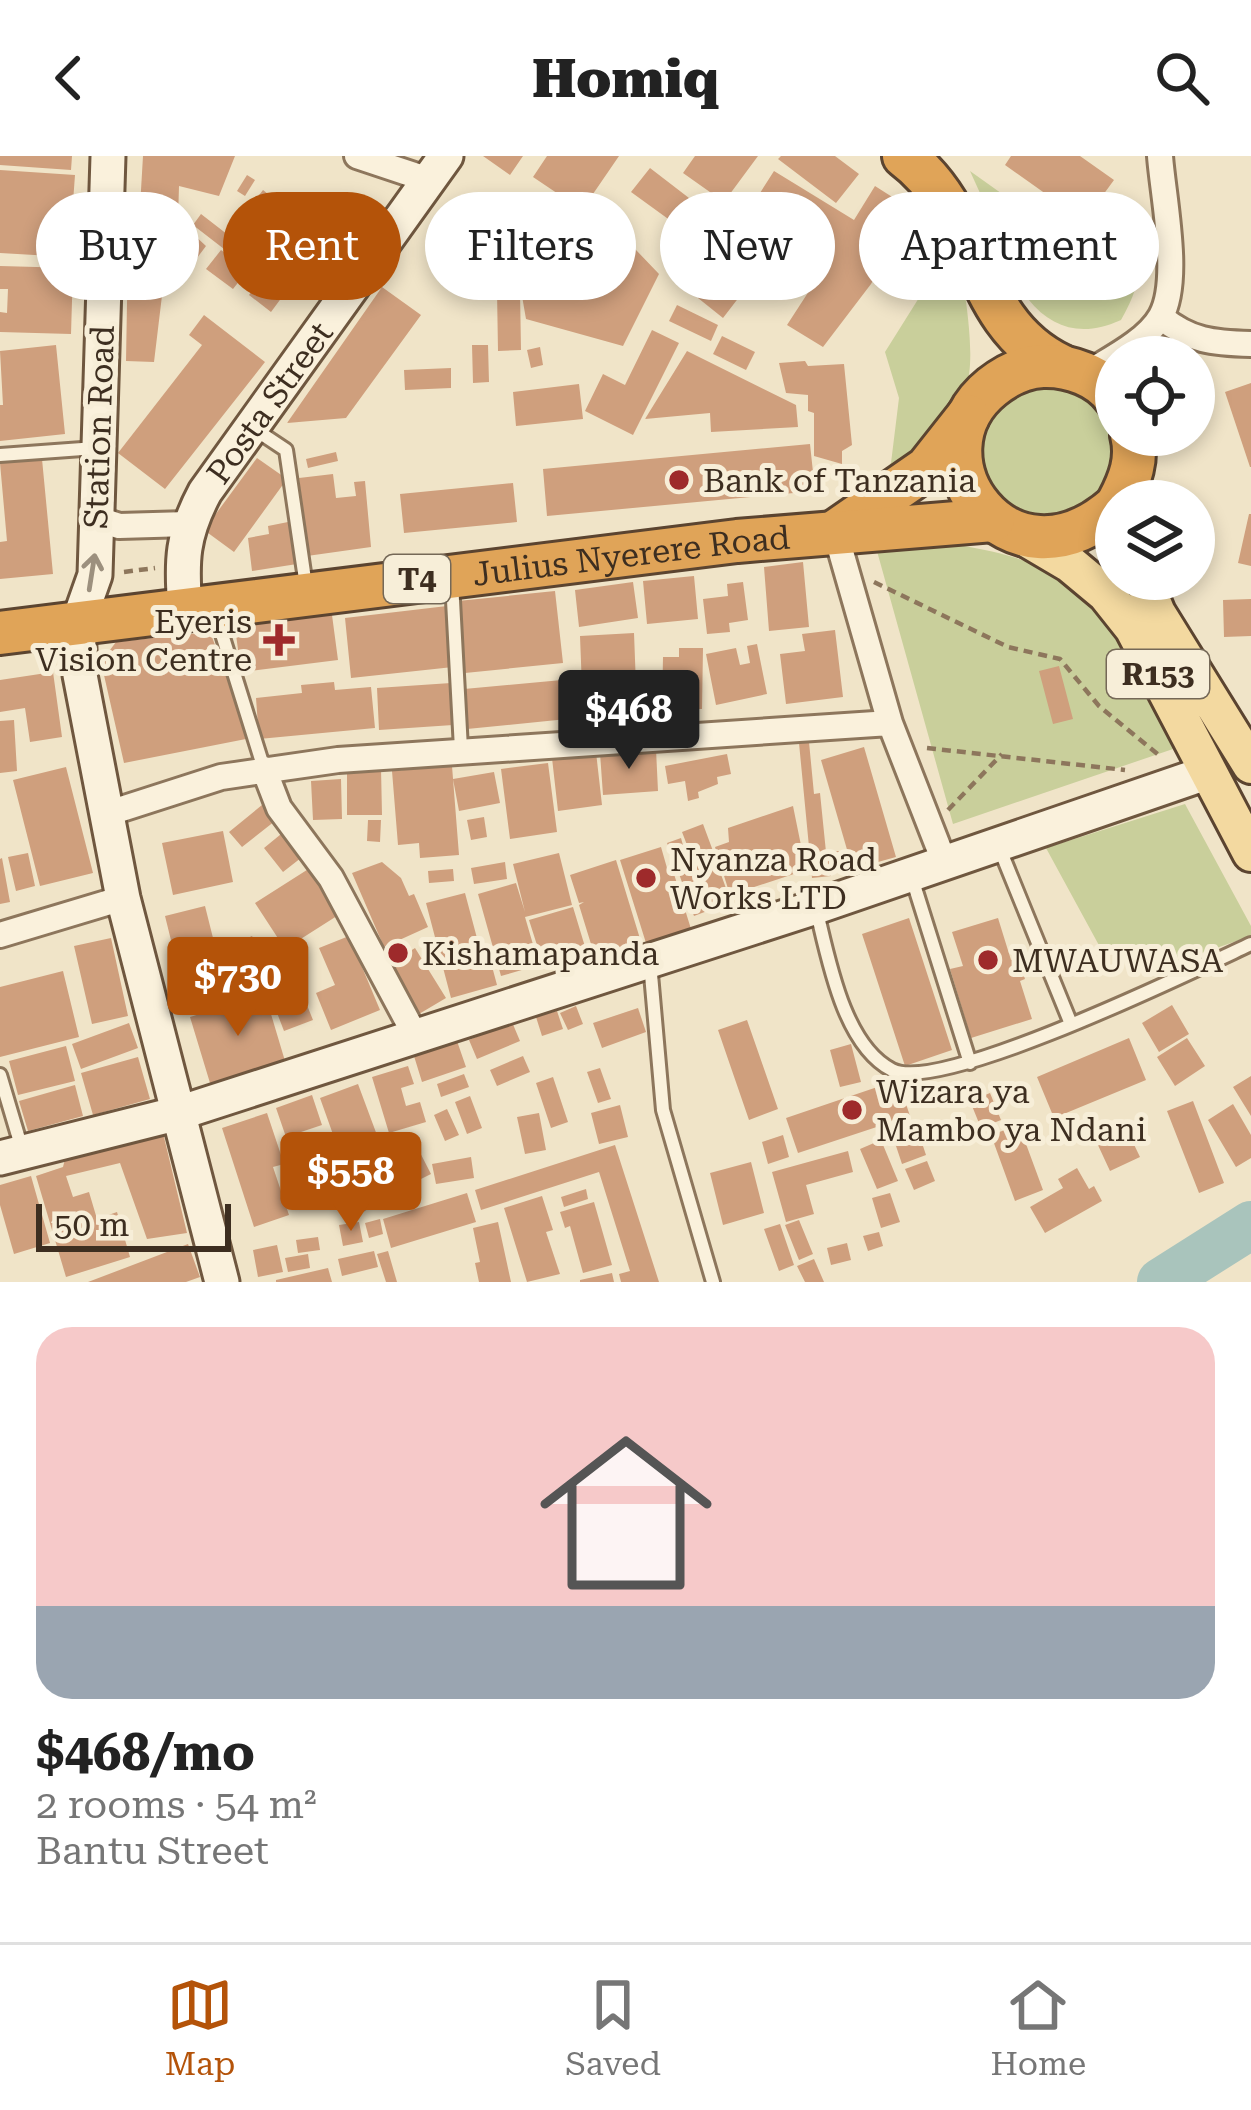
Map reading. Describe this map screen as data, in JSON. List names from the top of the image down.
{
  "streets": {
    "highway": ["Julius Nyerere Road", "T4"],
    "main road": ["Posta Street", "Station Road", "R153"]
  },
  "crossings": [
    ["Posta Street", "Julius Nyerere Road"],
    ["Station Road", "Julius Nyerere Road"],
    ["Julius Nyerere Road", "R153"]
  ],
  "places": {
    "other": [
      "Bank of Tanzania",
      "Nyanza Road Works LTD",
      "Kishamapanda",
      "MWAUWASA",
      "Wizara ya Mambo ya Ndani"
    ],
    "health": ["Eyeris Vision Centre"]
  },
  "scale_bar": "50 m",
  "page": {
    "header": "Homiq",
    "chip": [
      "Buy",
      "Rent",
      "Filters",
      "New",
      "Apartment"
    ],
    "price": ["$468", "$730", "$558"],
    "scale": "50 m",
    "list": [
      {
        "name": "$468/mo",
        "note": "2 rooms · 54 m² · Bantu Street"
      }
    ],
    "tabs": ["Map", "Saved", "Home"]
  }
}
